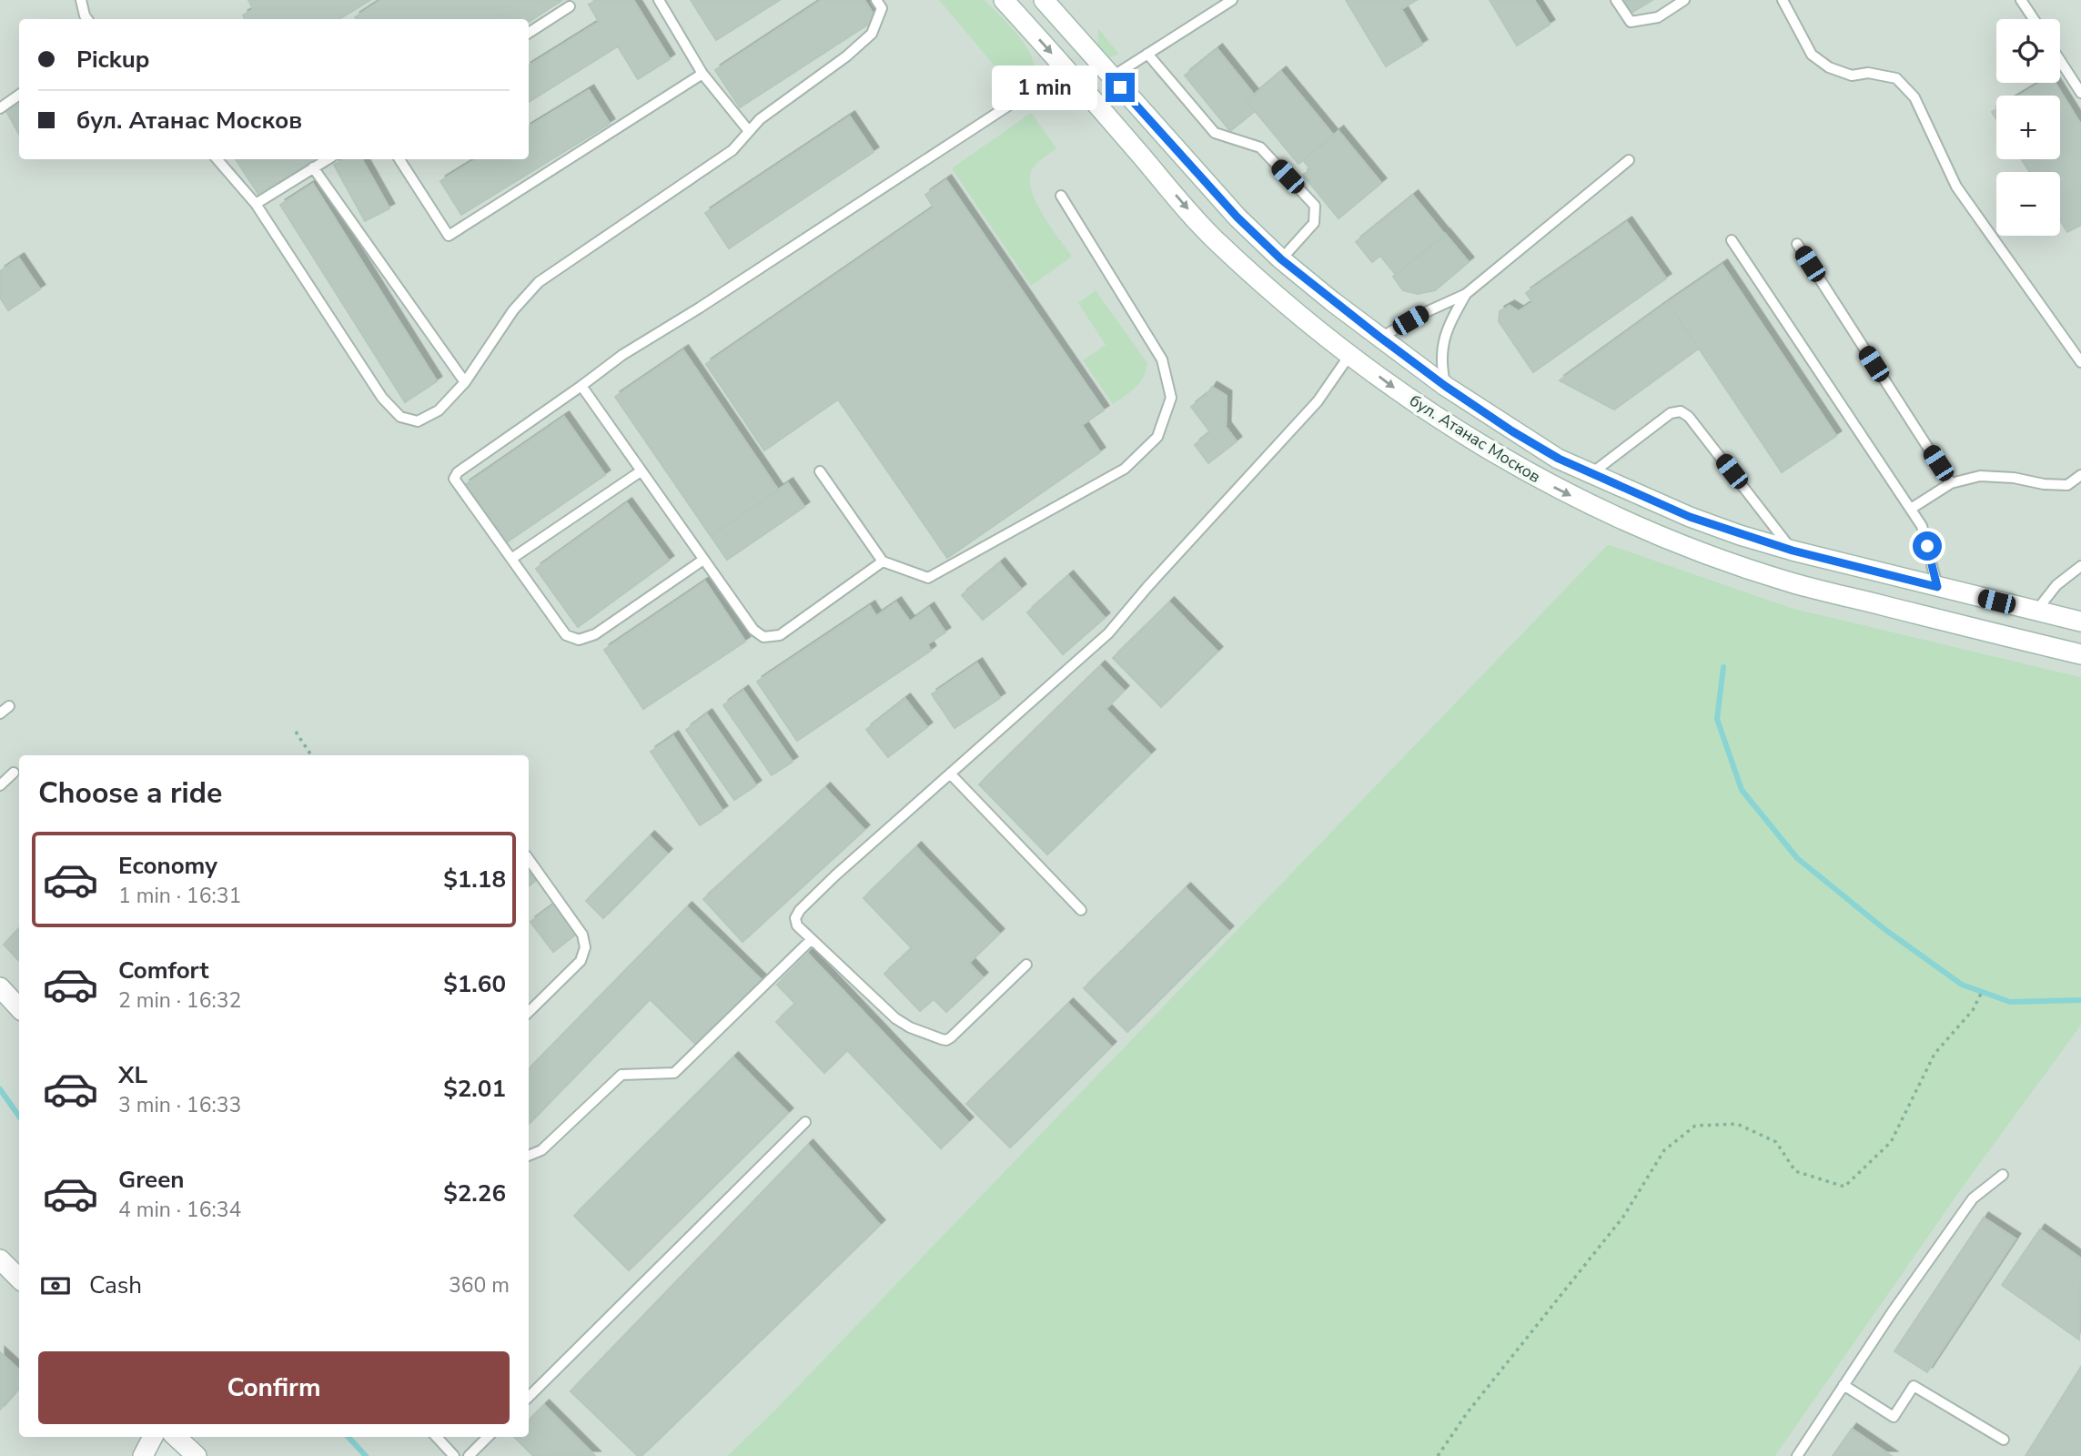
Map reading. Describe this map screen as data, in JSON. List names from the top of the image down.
{
  "streets": {
    "main road": ["бул. Атанас Москов"]
  },
  "page": {
    "map_buttons": ["+", "−"],
    "banner": ["Pickup", "бул. Атанас Москов"],
    "bubble": "1 min",
    "heading": "Choose a ride",
    "list": [
      {
        "name": "Economy",
        "note": "1 min · 16:31",
        "value": "$1.18"
      },
      {
        "name": "Comfort",
        "note": "2 min · 16:32",
        "value": "$1.60"
      },
      {
        "name": "XL",
        "note": "3 min · 16:33",
        "value": "$2.01"
      },
      {
        "name": "Green",
        "note": "4 min · 16:34",
        "value": "$2.26"
      }
    ],
    "pay": ["Cash", "360 m"],
    "buttons": "Confirm"
  }
}
